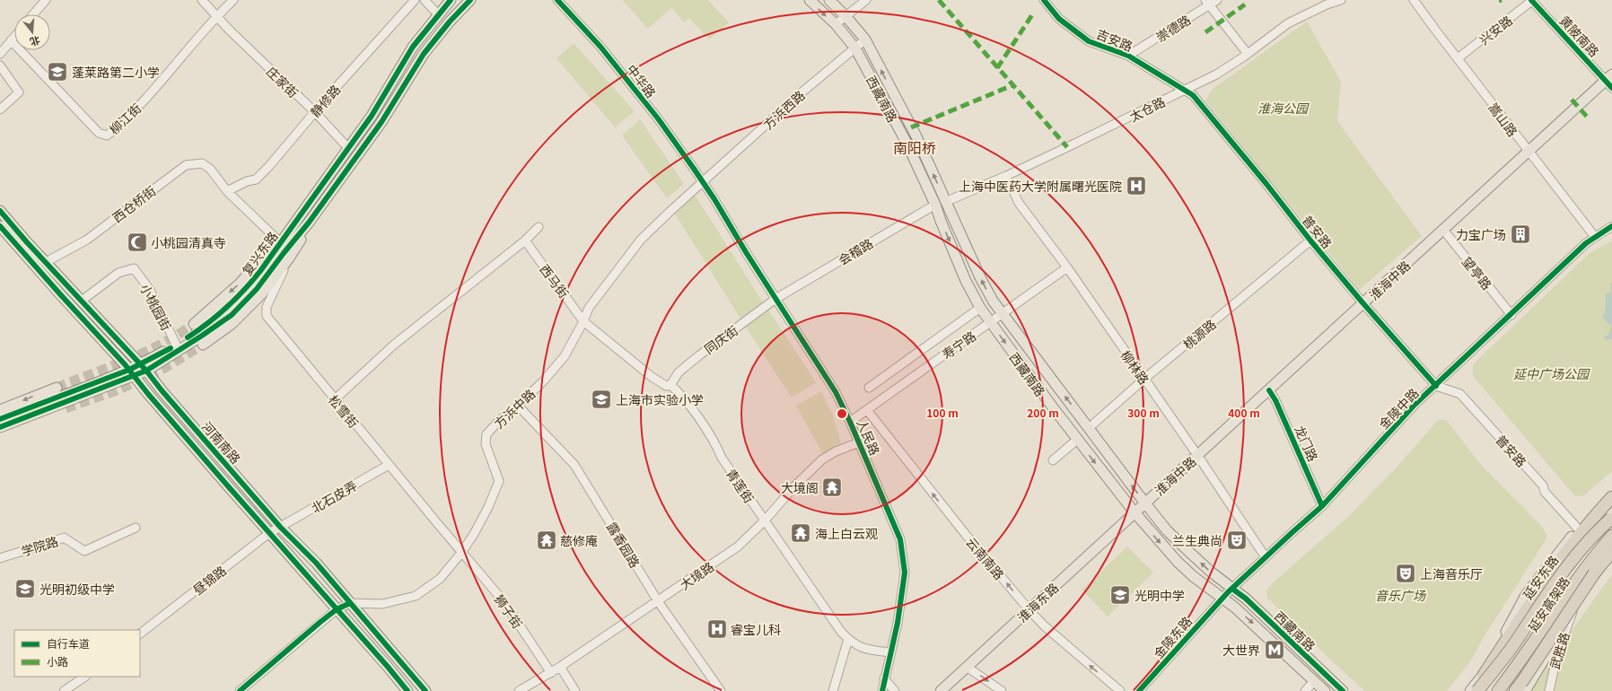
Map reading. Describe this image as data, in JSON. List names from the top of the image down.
{
  "streets": {
    "highway": ["延安高架路"],
    "main road": [
      "西藏南路",
      "复兴东路",
      "淮海中路",
      "河南南路",
      "延安东路",
      "淮海东路"
    ],
    "street": [
      "崇德路",
      "兴安路",
      "黄陂南路",
      "吉安路",
      "中华路",
      "庄家街",
      "静修路",
      "太仓路",
      "方浜西路",
      "柳江街",
      "嵩山路",
      "西仓桥街",
      "普安路",
      "会稽路",
      "望亭路",
      "西马街",
      "小桃园街",
      "桃源路",
      "同庆街",
      "寿宁路",
      "柳林路",
      "方浜中路",
      "金陵中路",
      "松雪街",
      "人民路",
      "龙门路",
      "青莲街",
      "北石皮弄",
      "露香园路",
      "学院路",
      "云南南路",
      "大境路",
      "昼锦路",
      "狮子街",
      "金陵东路",
      "武胜路"
    ]
  },
  "crossings": [
    ["崇德路", "吉安路"],
    ["兴安路", "黄陂南路"],
    ["兴安路", "嵩山路"],
    ["黄陂南路", "淮海中路"],
    ["吉安路", "太仓路"],
    ["吉安路", "普安路"],
    ["中华路", "方浜西路"],
    ["中华路", "方浜中路"],
    ["中华路", "人民路"],
    ["庄家街", "静修路"],
    ["庄家街", "柳江街"],
    ["庄家街", "复兴东路"],
    ["西藏南路", "太仓路"],
    ["西藏南路", "方浜西路"],
    ["西藏南路", "会稽路"],
    ["西藏南路", "淮海中路"],
    ["西藏南路", "桃源路"],
    ["西藏南路", "寿宁路"],
    ["西藏南路", "金陵中路"],
    ["西藏南路", "淮海东路"],
    ["西藏南路", "金陵东路"],
    ["静修路", "西仓桥街"],
    ["太仓路", "普安路"],
    ["太仓路", "会稽路"],
    ["太仓路", "柳林路"],
    ["方浜西路", "方浜中路"],
    ["方浜西路", "人民路"],
    ["嵩山路", "淮海中路"],
    ["嵩山路", "金陵中路"],
    ["西仓桥街", "河南南路"],
    ["普安路", "淮海中路"],
    ["普安路", "桃源路"],
    ["普安路", "金陵中路"],
    ["普安路", "延安东路"],
    ["会稽路", "同庆街"],
    ["会稽路", "人民路"],
    ["复兴东路", "小桃园街"],
    ["复兴东路", "松雪街"],
    ["复兴东路", "河南南路"],
    ["望亭路", "淮海中路"],
    ["望亭路", "金陵中路"],
    ["淮海中路", "柳林路"],
    ["淮海中路", "龙门路"],
    ["淮海中路", "淮海东路"],
    ["西马街", "方浜中路"],
    ["西马街", "青莲街"],
    ["小桃园街", "河南南路"],
    ["桃源路", "柳林路"],
    ["同庆街", "人民路"],
    ["同庆街", "青莲街"],
    ["寿宁路", "柳林路"],
    ["寿宁路", "人民路"],
    ["寿宁路", "云南南路"],
    ["柳林路", "金陵中路"],
    ["方浜中路", "松雪街"],
    ["方浜中路", "人民路"],
    ["方浜中路", "河南南路"],
    ["方浜中路", "青莲街"],
    ["方浜中路", "露香园路"],
    ["方浜中路", "狮子街"],
    ["金陵中路", "龙门路"],
    ["金陵中路", "金陵东路"],
    ["松雪街", "北石皮弄"],
    ["松雪街", "狮子街"],
    ["人民路", "青莲街"],
    ["人民路", "大境路"],
    ["河南南路", "北石皮弄"],
    ["河南南路", "昼锦路"],
    ["青莲街", "大境路"],
    ["北石皮弄", "昼锦路"],
    ["露香园路", "大境路"],
    ["云南南路", "淮海东路"],
    ["大境路", "狮子街"],
    ["延安东路", "延安高架路"]
  ],
  "one_way": ["云南南路"],
  "districts": ["南阳桥"],
  "parks": ["淮海公园", "延中广场公园", "音乐广场"],
  "places": {
    "school or university": [
      "蓬莱路第二小学",
      "上海市实验小学",
      "光明初级中学",
      "光明中学"
    ],
    "hospital": ["上海中医药大学附属曙光医院", "睿宝儿科"],
    "building": ["力宝广场"],
    "mosque": ["小桃园清真寺"],
    "temple": ["大境阁", "海上白云观", "慈修庵"],
    "theatre": ["兰生典尚", "上海音乐厅"],
    "metro station": ["大世界"]
  },
  "legend": ["自行车道", "小路"],
  "north": "bottom",
  "rings": [
    "100 m",
    "200 m",
    "300 m",
    "400 m"
  ]
}
